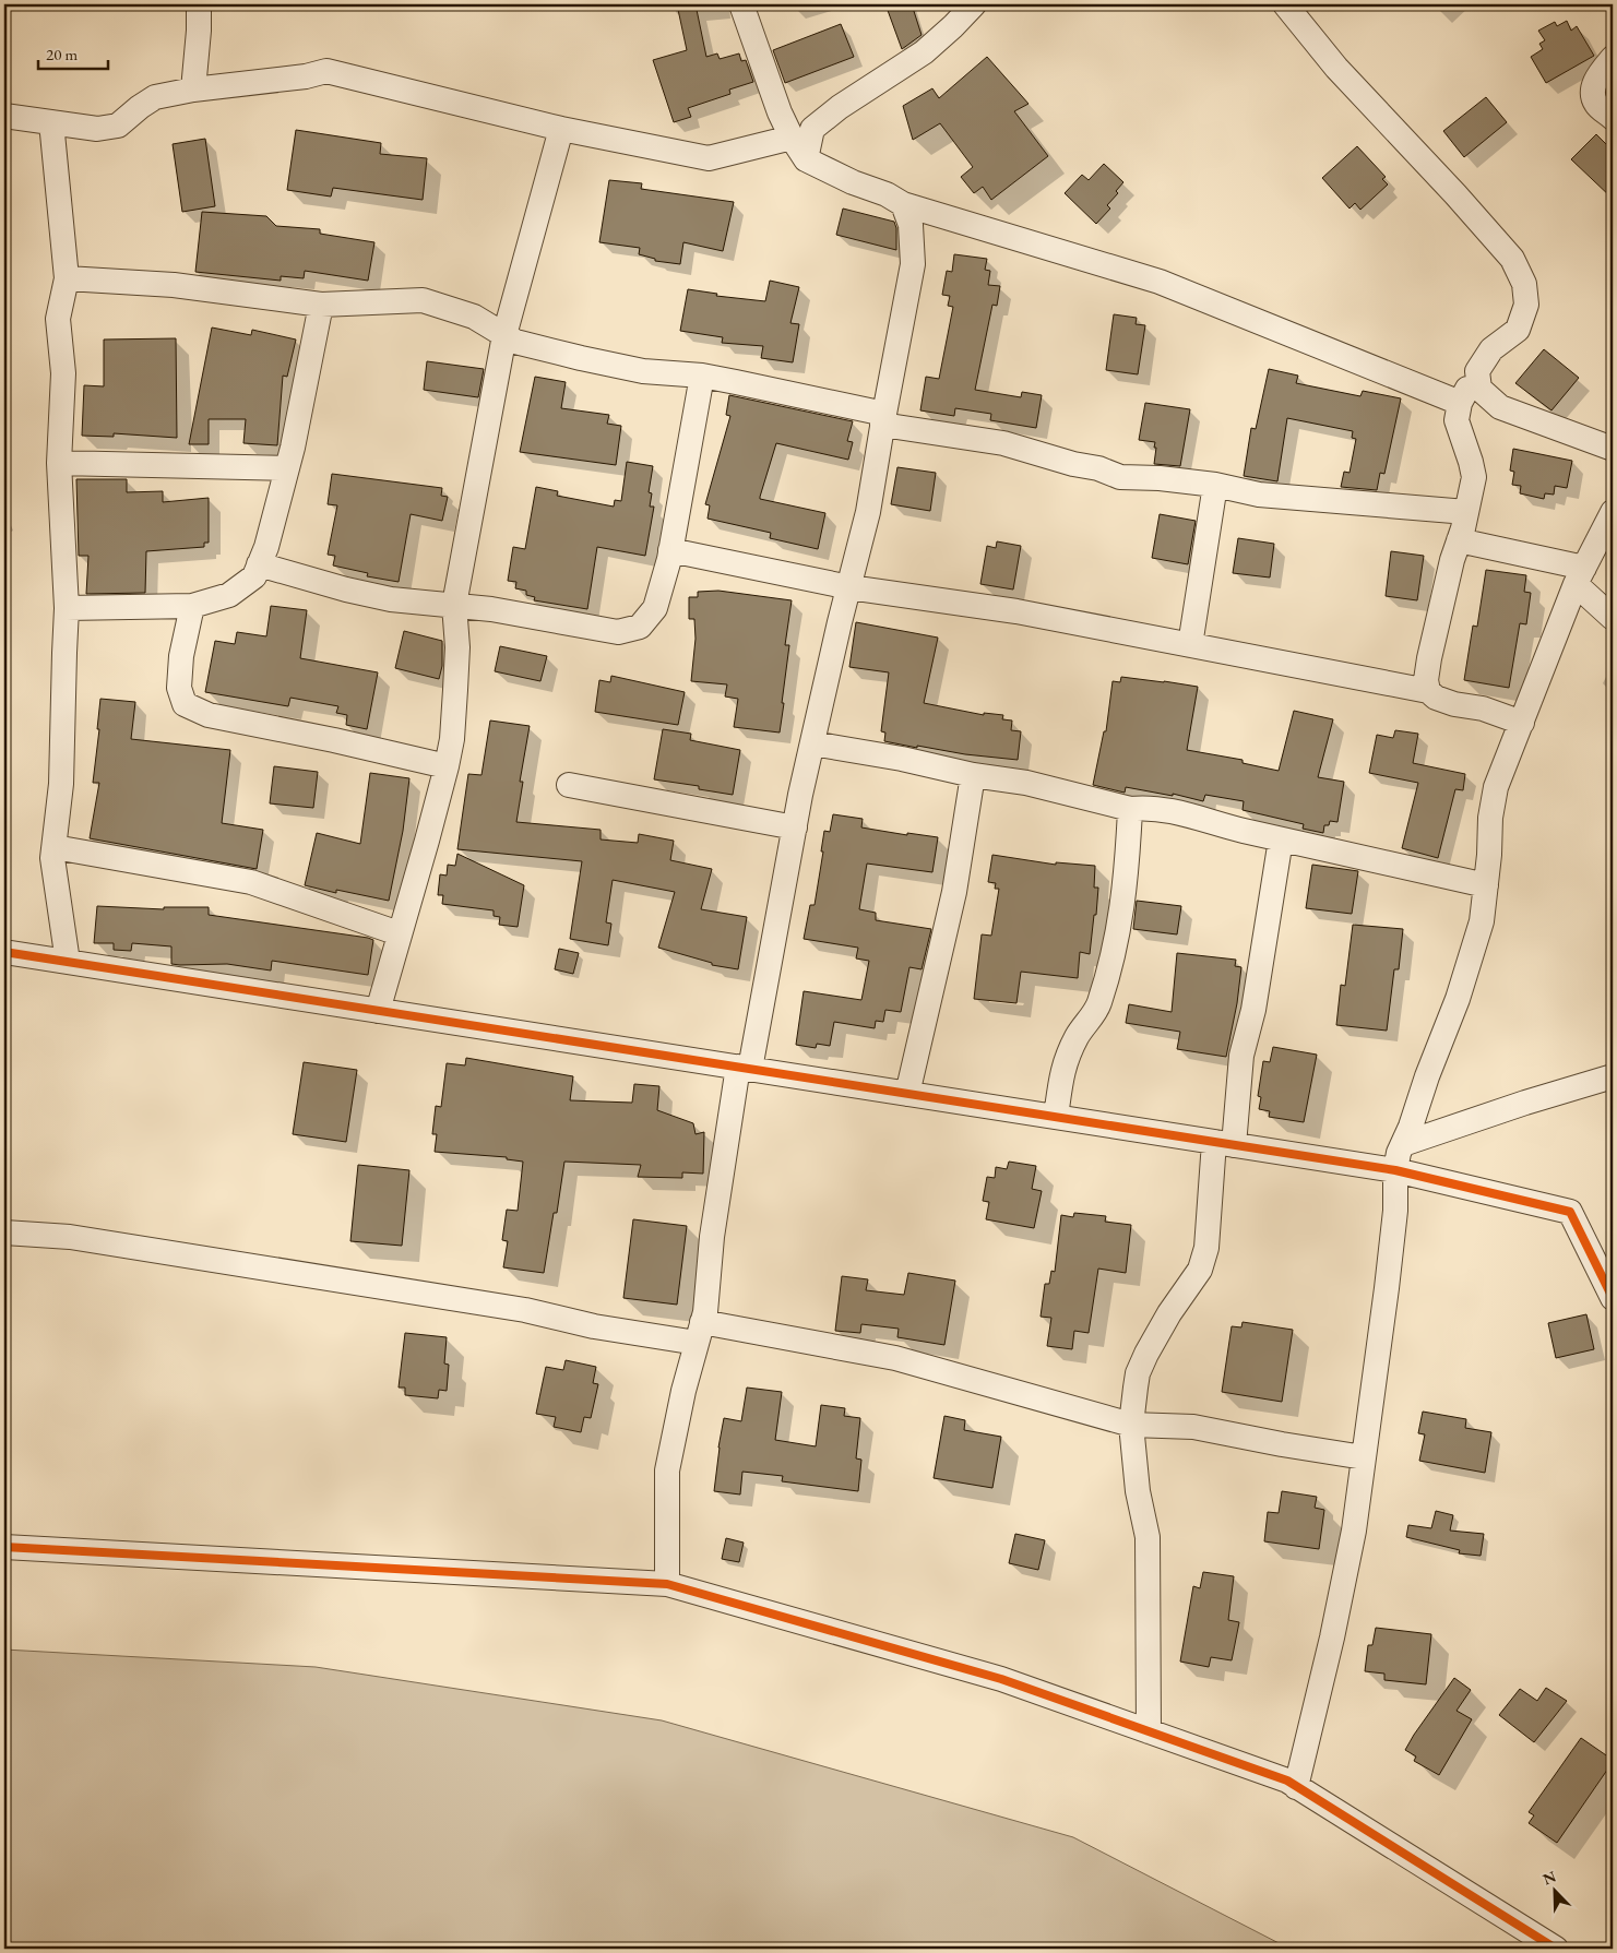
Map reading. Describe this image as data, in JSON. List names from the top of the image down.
{
  "scale_bar": "20 m",
  "north": "top left"
}
